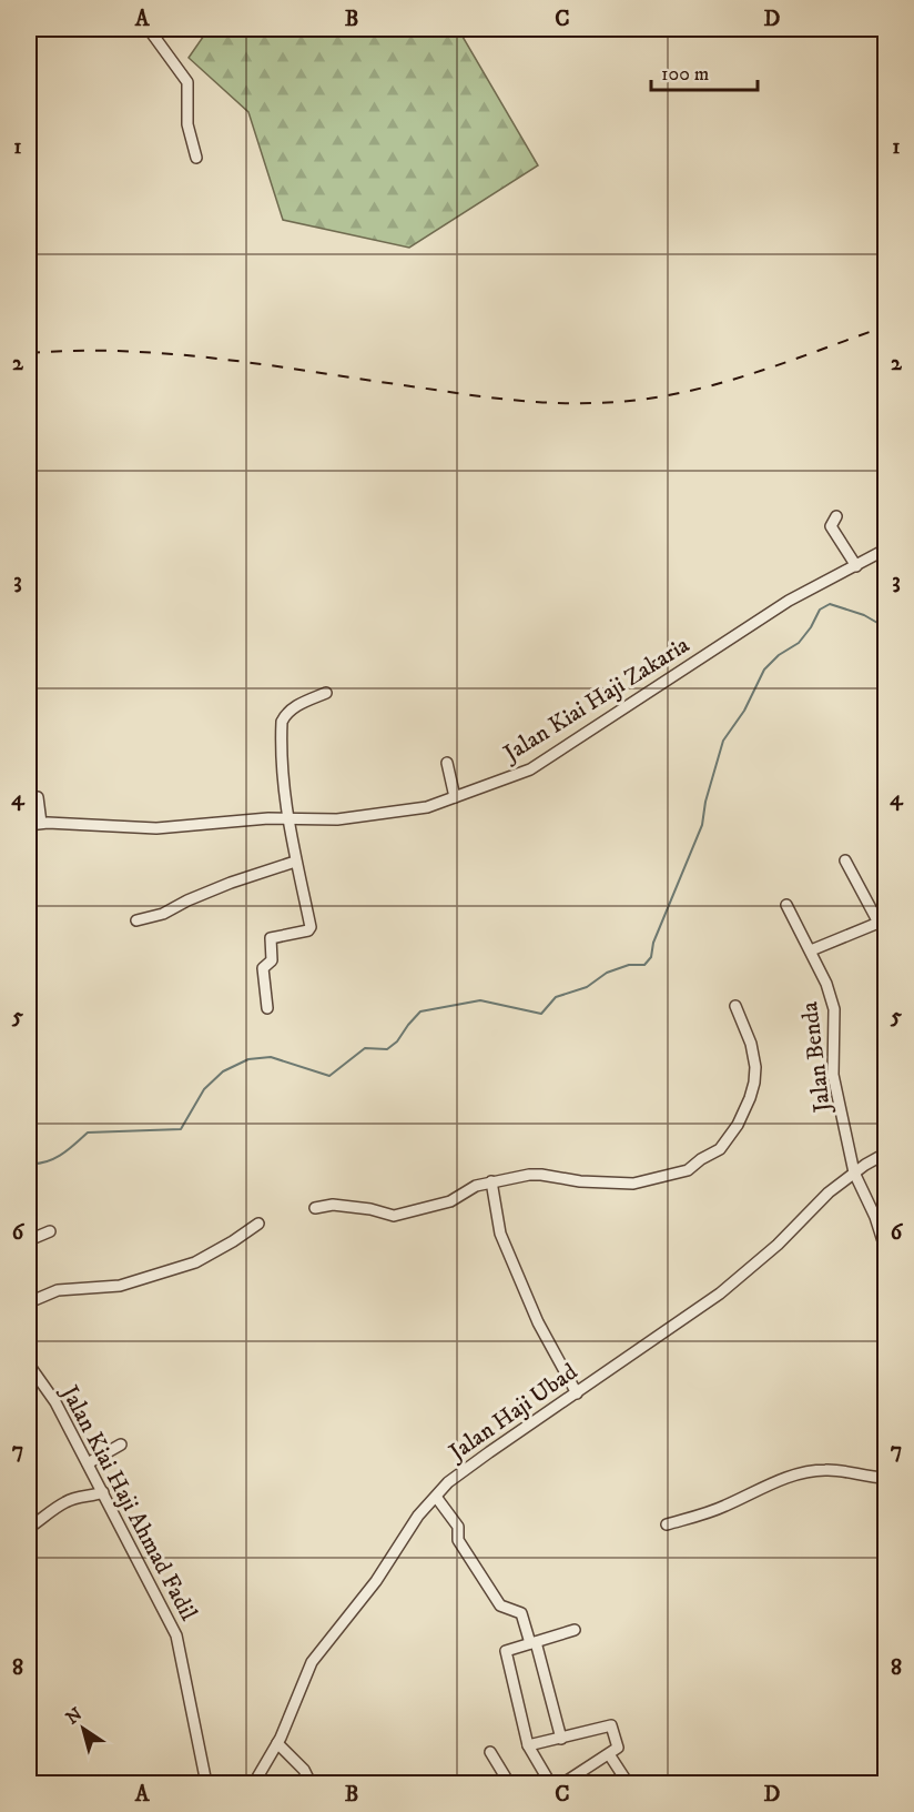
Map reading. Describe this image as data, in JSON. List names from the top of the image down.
{
  "streets": {
    "street": [
      "Jalan Kiai Haji Zakaria",
      "Jalan Benda",
      "Jalan Haji Ubad",
      "Jalan Kiai Haji Ahmad Fadil"
    ]
  },
  "crossings": [
    ["Jalan Benda", "Jalan Haji Ubad"]
  ],
  "scale_bar": "100 m",
  "north": "top left",
  "grid": {
    "columns": [
      "A",
      "B",
      "C",
      "D"
    ],
    "rows": [
      "1",
      "2",
      "3",
      "4",
      "5",
      "6",
      "7",
      "8"
    ]
  }
}
